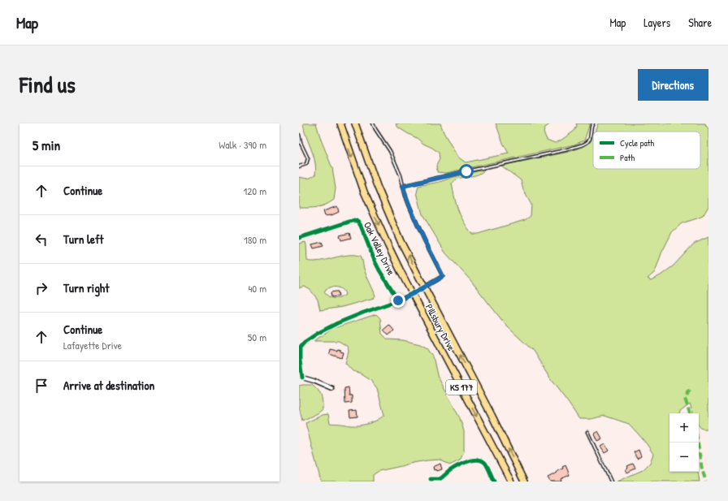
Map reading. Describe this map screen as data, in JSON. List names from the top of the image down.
{
  "streets": {
    "highway": ["Pillsbury Drive", "KS 177"],
    "street": ["Oak Valley Drive"]
  },
  "legend": ["Cycle path", "Path"],
  "page": {
    "header": "Map",
    "nav": ["Map", "Layers", "Share"],
    "title": "Find us",
    "buttons": "Directions",
    "heading": ["5 min", "Walk · 390 m"],
    "list": [
      ["Continue", "120 m"],
      ["Turn left", "180 m"],
      ["Turn right", "40 m"],
      ["Continue", "Lafayette Drive", "50 m"],
      "Arrive at destination"
    ],
    "map_buttons": ["+", "−"]
  }
}
